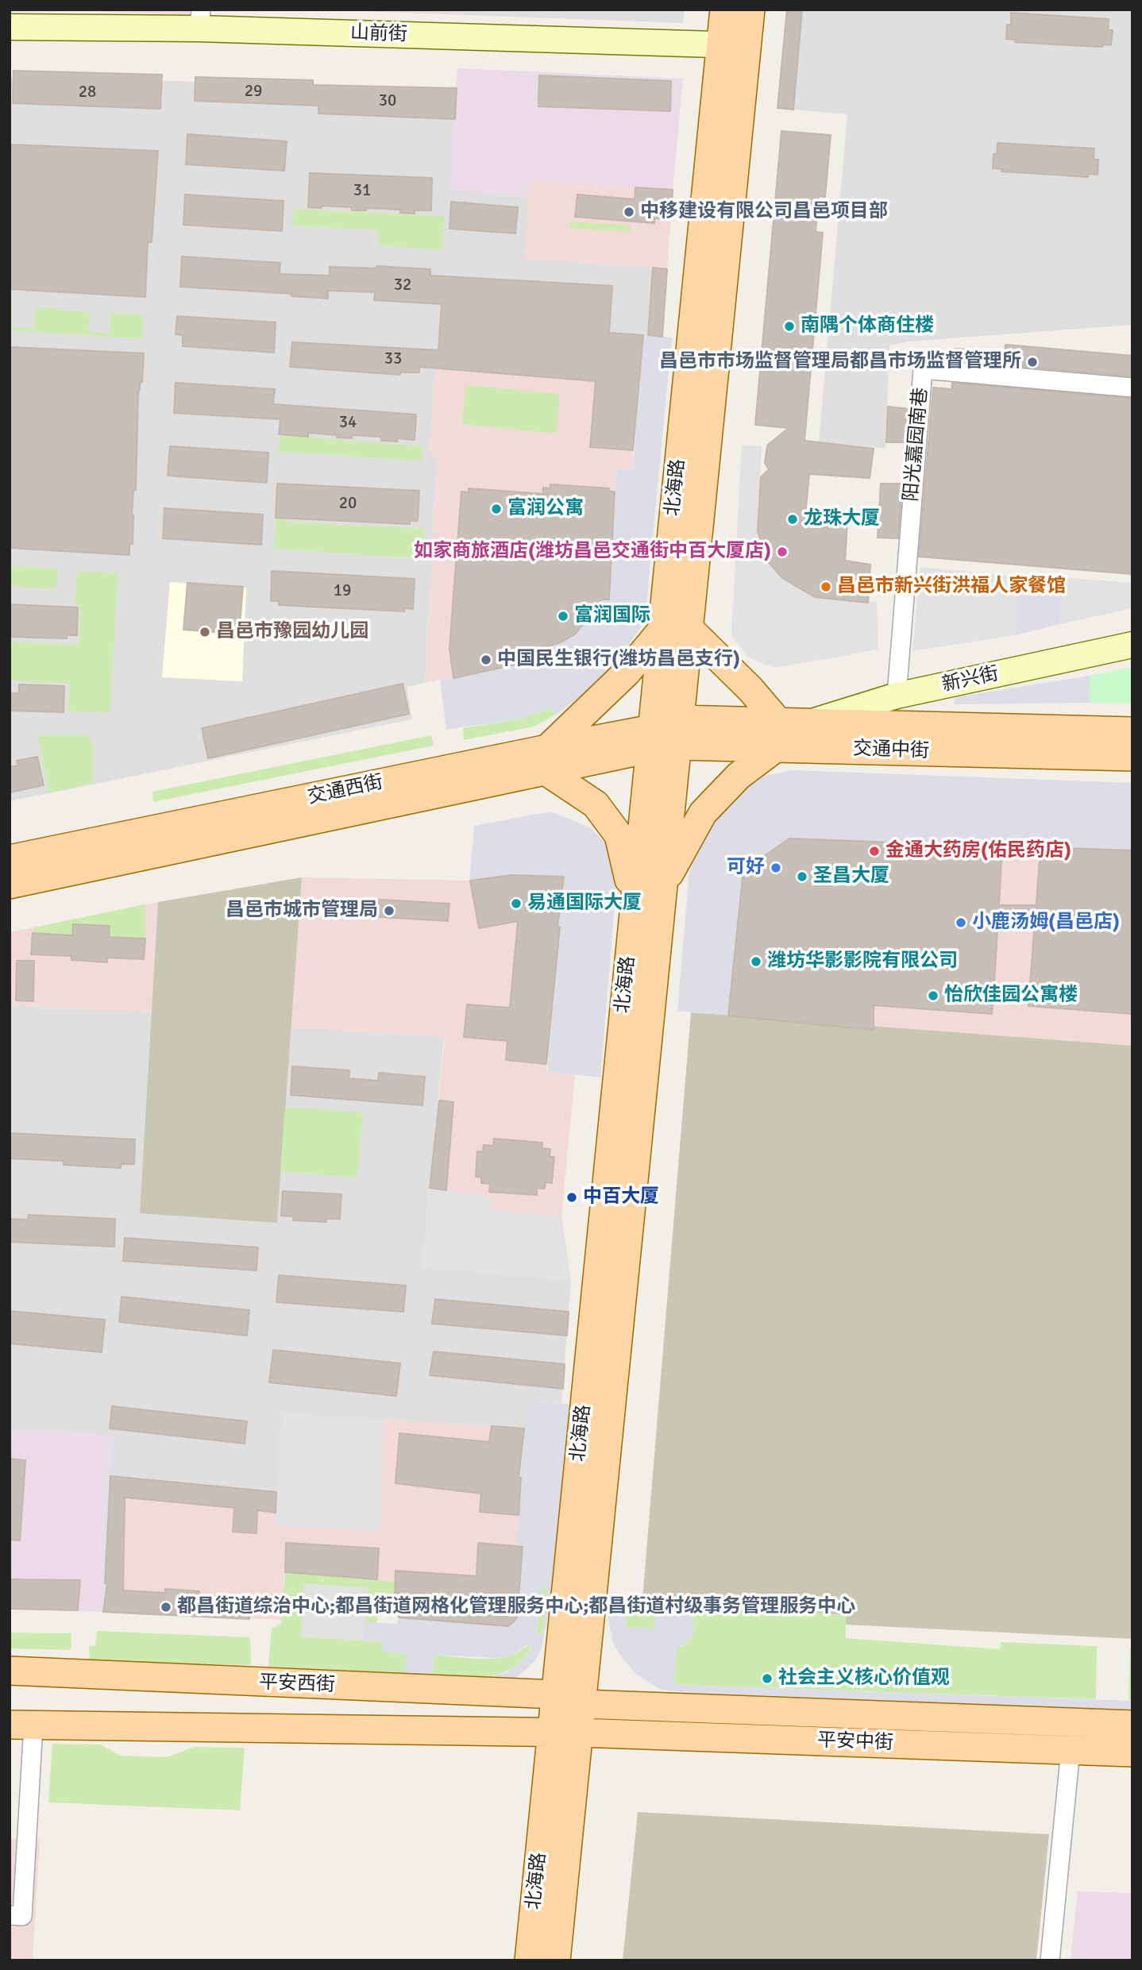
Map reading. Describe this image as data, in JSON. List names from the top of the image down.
{
  "streets": {
    "main road": [
      "北海路",
      "交通中街",
      "交通西街",
      "平安西街",
      "平安中街"
    ],
    "street": ["山前街", "阳光嘉园南巷", "新兴街"]
  },
  "crossings": [
    ["山前街", "北海路"],
    ["阳光嘉园南巷", "新兴街"],
    ["北海路", "交通中街"],
    ["北海路", "交通西街"],
    ["北海路", "平安西街"],
    ["北海路", "平安中街"],
    ["新兴街", "交通中街"],
    ["交通中街", "交通西街"],
    ["平安西街", "平安中街"]
  ],
  "places": [
    "中移建设有限公司昌邑项目部",
    "南隅个体商住楼",
    "昌邑市市场监督管理局都昌市场监督管理所",
    "富润公寓",
    "龙珠大厦",
    "如家商旅酒店(潍坊昌邑交通街中百大厦店)",
    "昌邑市新兴街洪福人家餐馆",
    "富润国际",
    "昌邑市豫园幼儿园",
    "中国民生银行(潍坊昌邑支行)",
    "金通大药房(佑民药店)",
    "可好",
    "圣昌大厦",
    "易通国际大厦",
    "昌邑市城市管理局",
    "小鹿汤姆(昌邑店)",
    "潍坊华影影院有限公司",
    "怡欣佳园公寓楼",
    "中百大厦",
    "都昌街道综治中心;都昌街道网格化管理服务中心;都昌街道村级事务管理服务中心",
    "社会主义核心价值观"
  ],
  "house_numbers": [
    "29",
    "28",
    "30",
    "31",
    "32",
    "33",
    "34",
    "20",
    "19"
  ]
}
